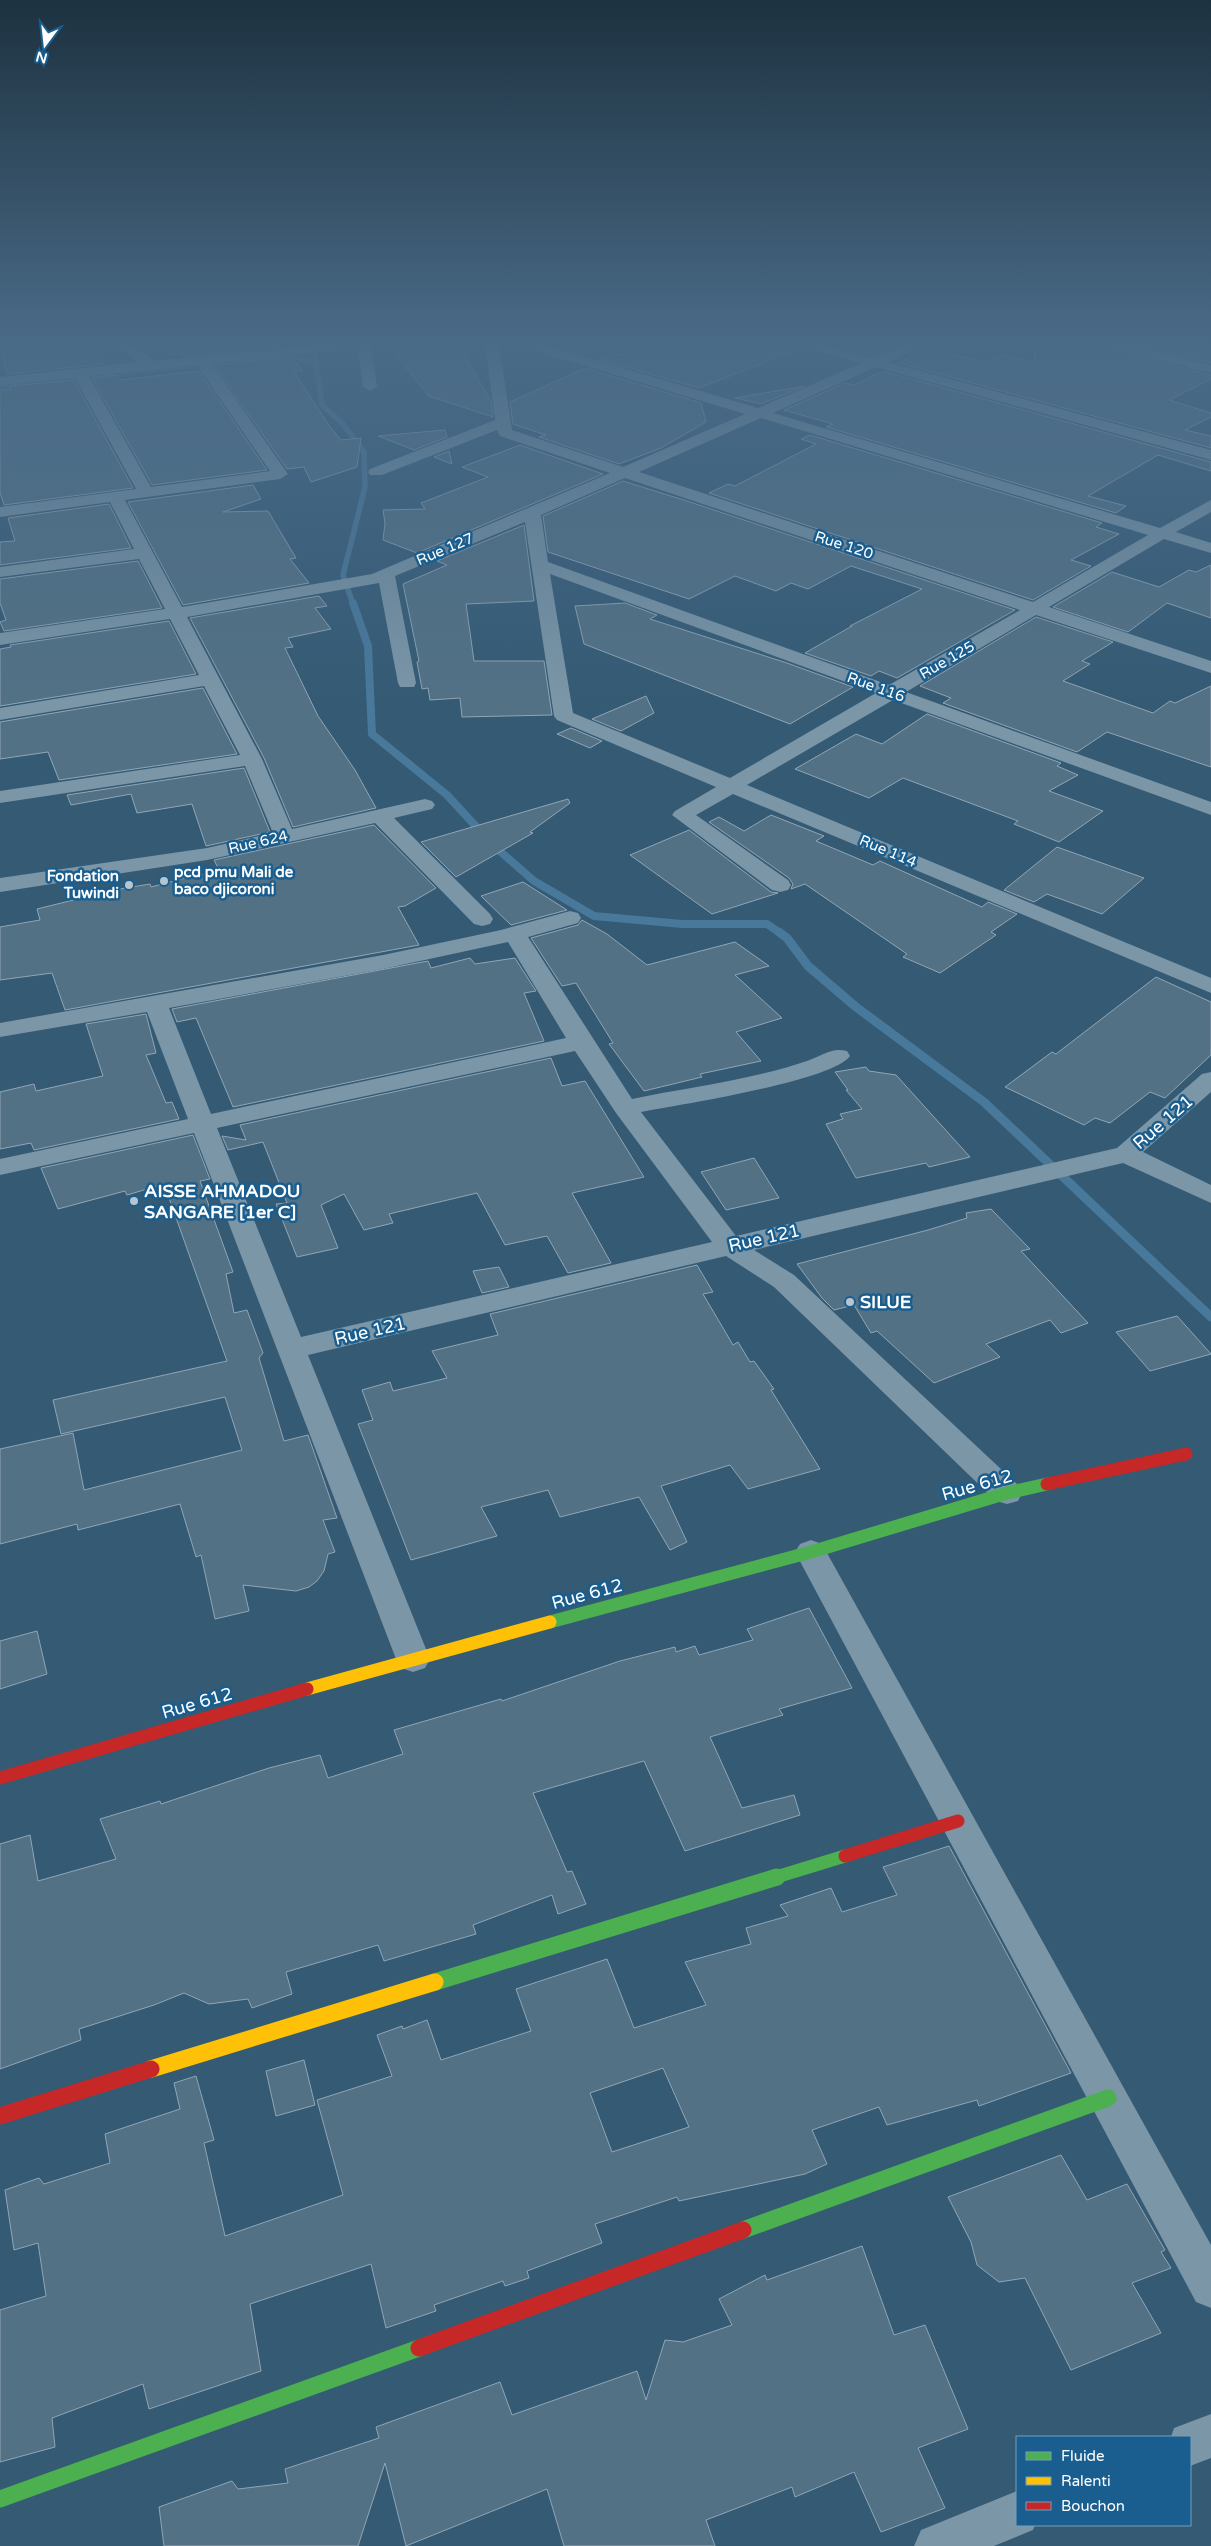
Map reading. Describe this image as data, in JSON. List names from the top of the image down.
{
  "streets": {
    "street": [
      "Rue 120",
      "Rue 127",
      "Rue 125",
      "Rue 116",
      "Rue 624",
      "Rue 114",
      "Rue 121",
      "Rue 612"
    ]
  },
  "crossings": [
    ["Rue 120", "Rue 127"],
    ["Rue 120", "Rue 125"],
    ["Rue 125", "Rue 116"],
    ["Rue 125", "Rue 114"],
    ["Rue 116", "Rue 114"]
  ],
  "places": [
    "pcd pmu Mali de baco djicoroni",
    "Fondation Tuwindi",
    "AISSE AHMADOU SANGARE [1er C]",
    "SILUE"
  ],
  "legend": ["Fluide", "Ralenti", "Bouchon"],
  "north": "bottom"
}
